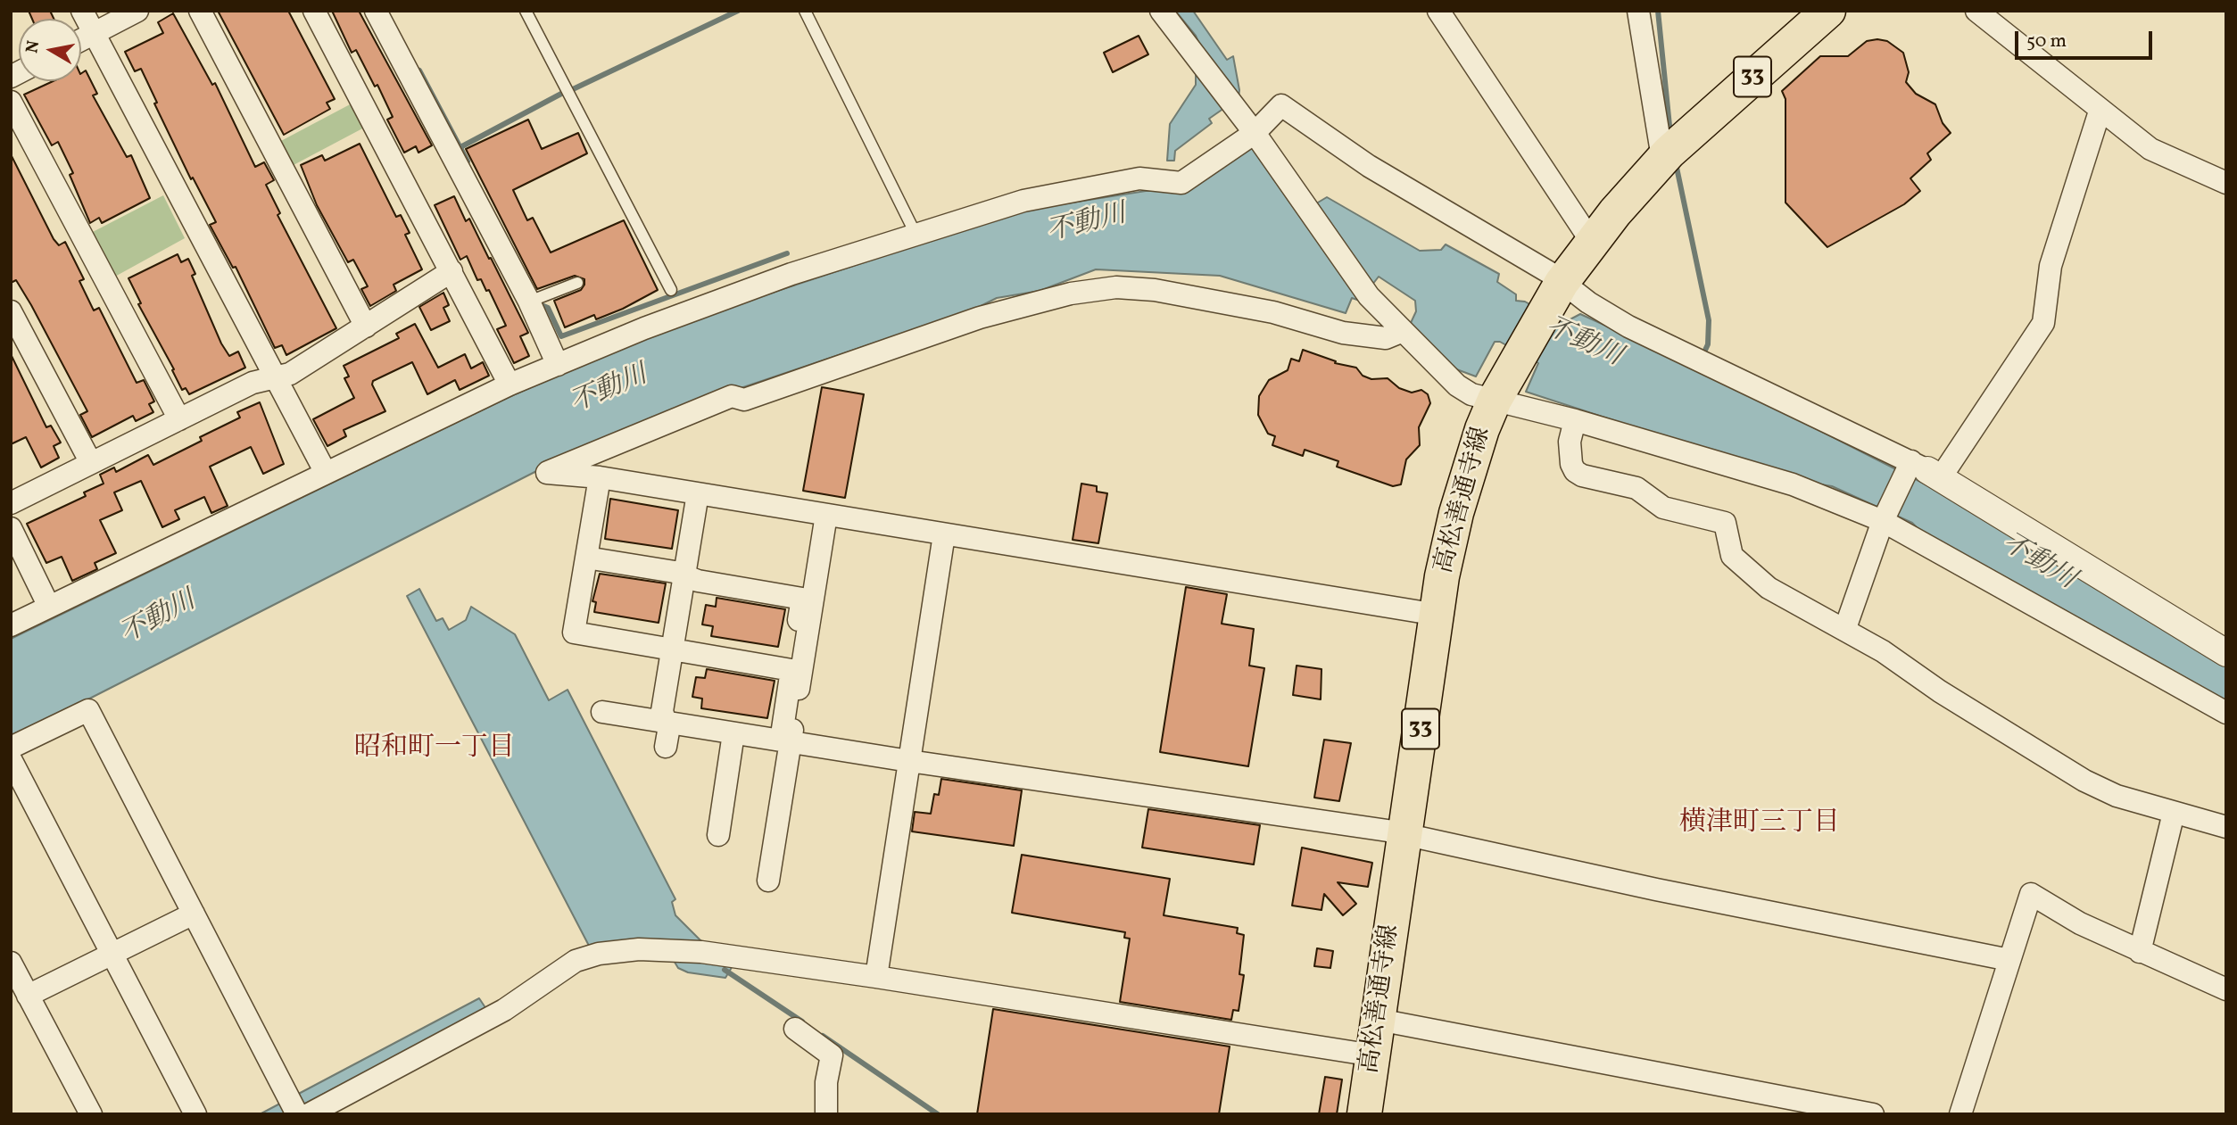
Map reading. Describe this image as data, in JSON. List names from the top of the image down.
{
  "streets": {
    "main road": ["33", "高松善通寺線"]
  },
  "districts": ["昭和町一丁目", "横津町三丁目"],
  "water": ["不動川"],
  "scale_bar": "50 m",
  "north": "left"
}
